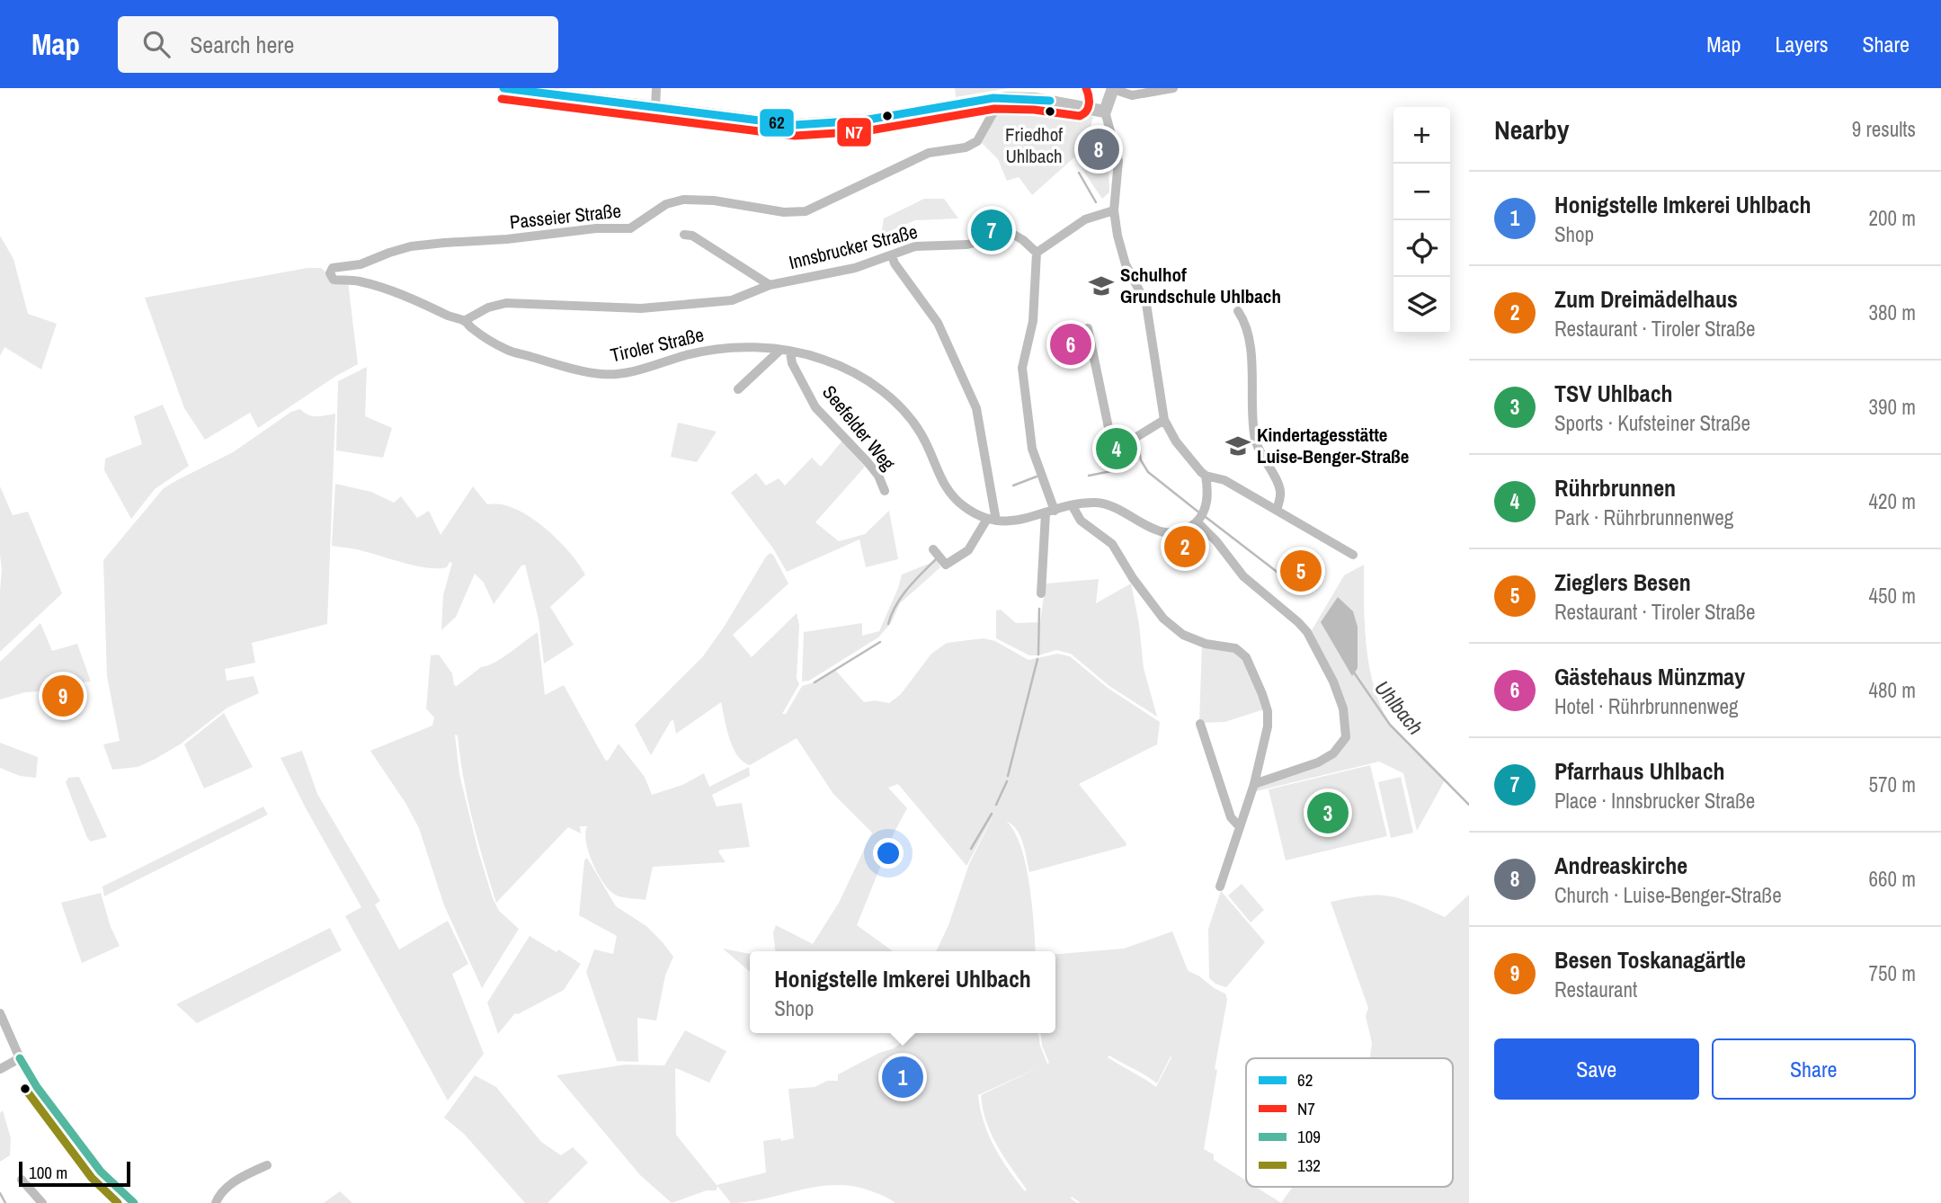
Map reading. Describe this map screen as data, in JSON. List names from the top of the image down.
{
  "streets": {
    "street": [
      "Passeier Straße",
      "Innsbrucker Straße",
      "Tiroler Straße",
      "Seefelder Weg"
    ]
  },
  "crossings": [
    ["Passeier Straße", "Innsbrucker Straße"],
    ["Passeier Straße", "Tiroler Straße"],
    ["Tiroler Straße", "Seefelder Weg"]
  ],
  "water": ["Uhlbach"],
  "parks": ["Friedhof Uhlbach"],
  "places": {
    "school or university": ["Schulhof Grundschule Uhlbach", "Kindertagesstätte Luise-Benger-Straße"]
  },
  "lines": [
    "transit line 62",
    "transit line N7",
    "transit line 109",
    "transit line 132"
  ],
  "legend": [
    "62",
    "N7",
    "109",
    "132"
  ],
  "scale_bar": "100 m",
  "page": {
    "header": "Map",
    "search": "Search here",
    "nav": ["Map", "Layers", "Share"],
    "heading": ["Nearby", "9 results"],
    "map_buttons": ["+", "−"],
    "pins": [
      "8",
      "7",
      "6",
      "4",
      "2",
      "5",
      "9",
      "3",
      "1"
    ],
    "list": [
      {
        "mark": "1",
        "name": "Honigstelle Imkerei Uhlbach",
        "note": "Shop",
        "value": "200 m"
      },
      {
        "mark": "2",
        "name": "Zum Dreimädelhaus",
        "note": "Restaurant · Tiroler Straße",
        "value": "380 m"
      },
      {
        "mark": "3",
        "name": "TSV Uhlbach",
        "note": "Sports · Kufsteiner Straße",
        "value": "390 m"
      },
      {
        "mark": "4",
        "name": "Rührbrunnen",
        "note": "Park · Rührbrunnenweg",
        "value": "420 m"
      },
      {
        "mark": "5",
        "name": "Zieglers Besen",
        "note": "Restaurant · Tiroler Straße",
        "value": "450 m"
      },
      {
        "mark": "6",
        "name": "Gästehaus Münzmay",
        "note": "Hotel · Rührbrunnenweg",
        "value": "480 m"
      },
      {
        "mark": "7",
        "name": "Pfarrhaus Uhlbach",
        "note": "Place · Innsbrucker Straße",
        "value": "570 m"
      },
      {
        "mark": "8",
        "name": "Andreaskirche",
        "note": "Church · Luise-Benger-Straße",
        "value": "660 m"
      },
      {
        "mark": "9",
        "name": "Besen Toskanagärtle",
        "note": "Restaurant",
        "value": "750 m"
      }
    ],
    "popup": ["Honigstelle Imkerei Uhlbach", "Shop"],
    "buttons": ["Save", "Share"],
    "scale": "100 m"
  }
}
